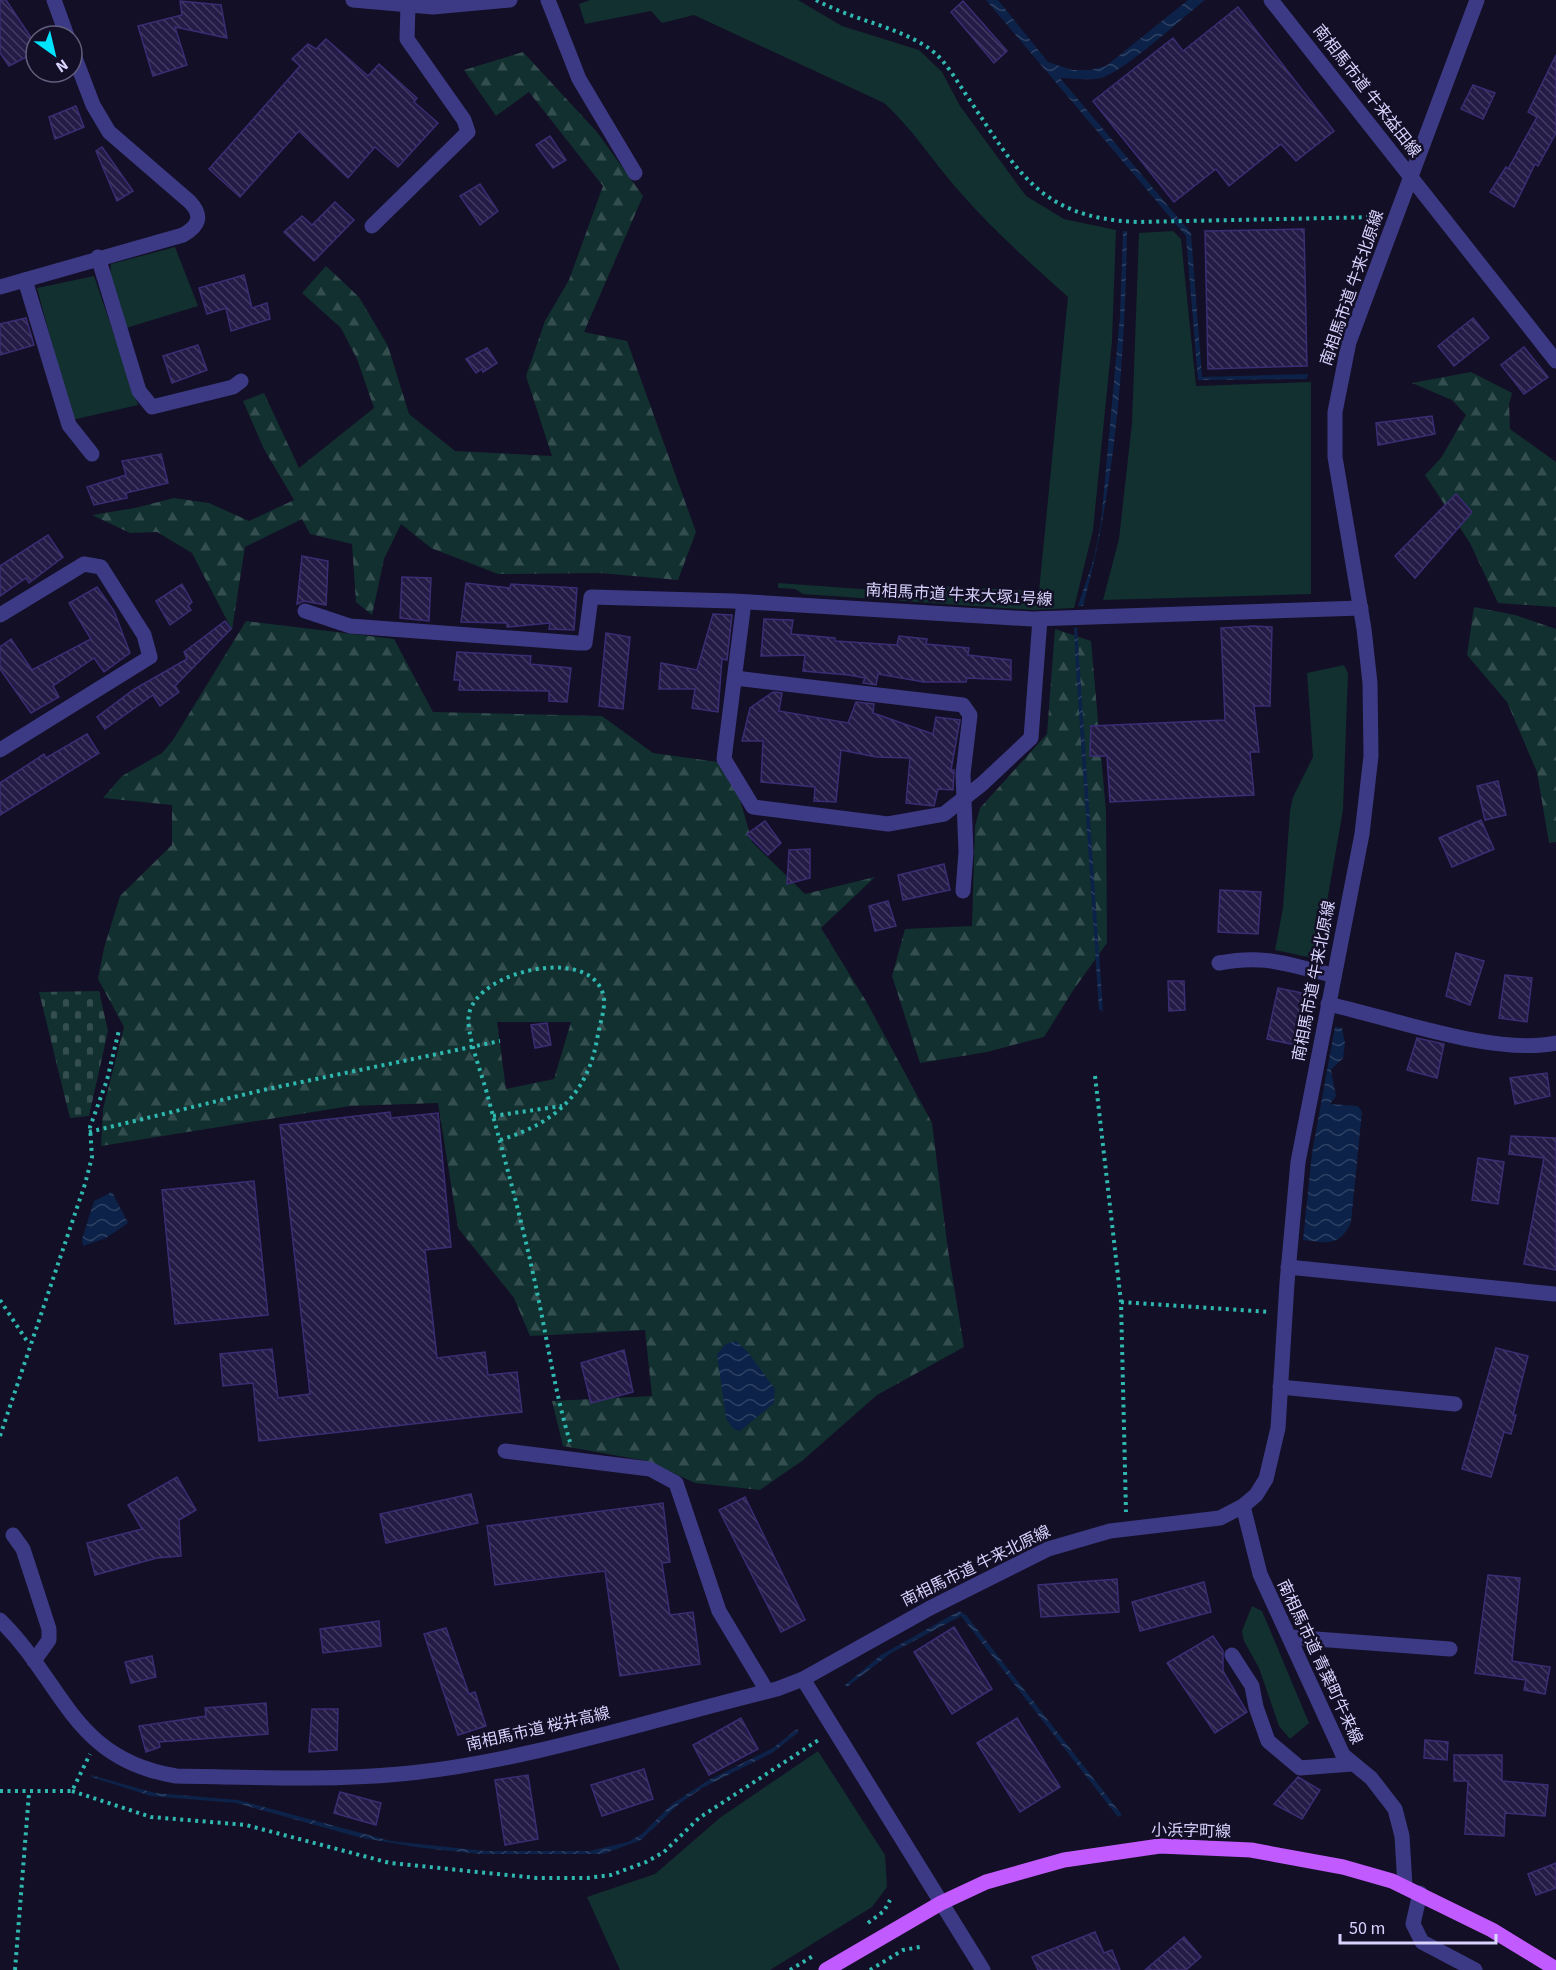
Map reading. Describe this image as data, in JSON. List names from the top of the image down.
{
  "streets": {
    "main road": ["小浜字町線"],
    "street": [
      "南相馬市道 牛来益田線",
      "南相馬市道 牛来北原線",
      "南相馬市道 牛来大塚1号線",
      "南相馬市道 青葉町牛来線",
      "南相馬市道 桜井高線"
    ]
  },
  "crossings": [
    ["南相馬市道 牛来益田線", "南相馬市道 牛来北原線"],
    ["南相馬市道 牛来北原線", "南相馬市道 牛来大塚1号線"],
    ["南相馬市道 牛来北原線", "南相馬市道 青葉町牛来線"],
    ["南相馬市道 牛来北原線", "南相馬市道 桜井高線"],
    ["南相馬市道 青葉町牛来線", "小浜字町線"]
  ],
  "scale_bar": "50 m",
  "north": "bottom right"
}
